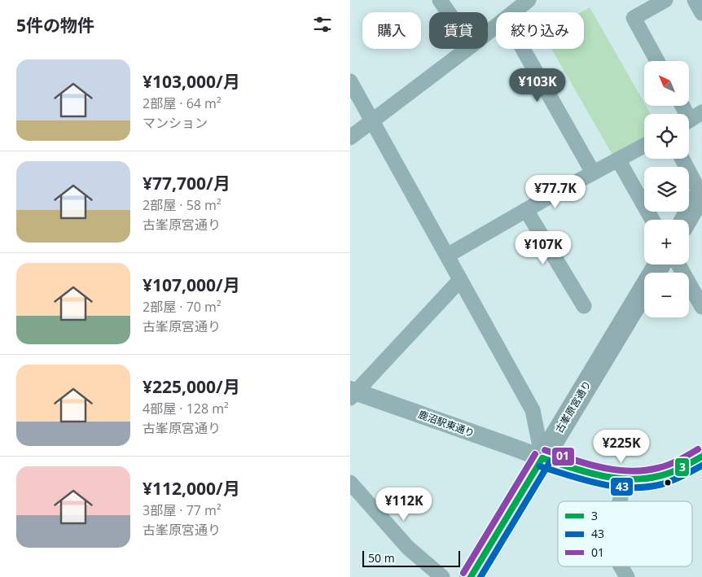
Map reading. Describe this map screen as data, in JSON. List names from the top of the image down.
{
  "streets": {
    "main road": ["古峯原宮通り"],
    "street": ["鹿沼駅東通り"]
  },
  "crossings": [
    ["古峯原宮通り", "鹿沼駅東通り"]
  ],
  "lines": ["transit line 01", "transit line 3", "transit line 43"],
  "legend": ["3", "43", "01"],
  "scale_bar": "50 m",
  "north": "top left",
  "page": {
    "heading": "5件の物件",
    "chip": ["購入", "賃貸", "絞り込み"],
    "list": [
      {
        "name": "¥103,000/月",
        "note": "2部屋 · 64 m² · マンション"
      },
      {
        "name": "¥77,700/月",
        "note": "2部屋 · 58 m² · 古峯原宮通り"
      },
      {
        "name": "¥107,000/月",
        "note": "2部屋 · 70 m² · 古峯原宮通り"
      },
      {
        "name": "¥225,000/月",
        "note": "4部屋 · 128 m² · 古峯原宮通り"
      },
      {
        "name": "¥112,000/月",
        "note": "3部屋 · 77 m² · 古峯原宮通り"
      }
    ],
    "map_buttons": ["+", "−"],
    "price": [
      "¥103K",
      "¥77.7K",
      "¥107K",
      "¥225K",
      "¥112K"
    ],
    "scale": "50 m"
  }
}
